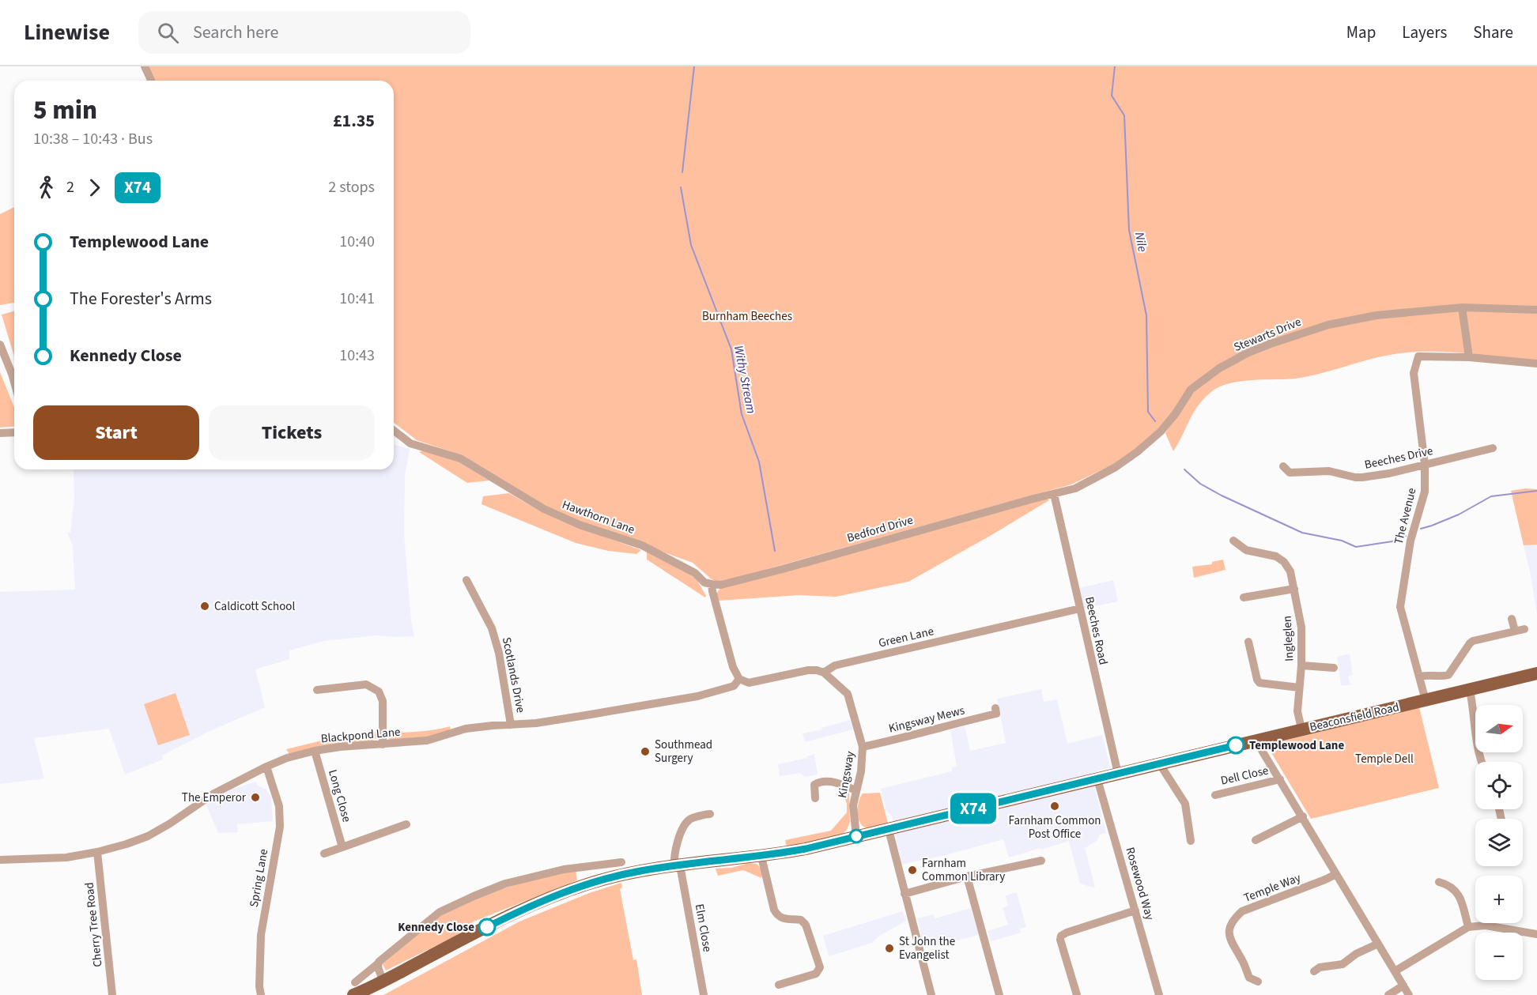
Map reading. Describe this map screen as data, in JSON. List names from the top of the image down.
{
  "streets": {
    "main road": ["Beaconsfield Road"],
    "street": [
      "Stewarts Drive",
      "Beeches Drive",
      "The Avenue",
      "Hawthorn Lane",
      "Bedford Drive",
      "Beeches Road",
      "Green Lane",
      "Ingleglen",
      "Scotlands Drive",
      "Kingsway Mews",
      "Blackpond Lane",
      "Kingsway",
      "Dell Close",
      "Long Close",
      "Spring Lane",
      "Rosewood Way",
      "Temple Way",
      "Cherry Tree Road",
      "Elm Close"
    ]
  },
  "crossings": [
    ["Stewarts Drive", "Bedford Drive"],
    ["Stewarts Drive", "Beeches Road"],
    ["Beeches Drive", "The Avenue"],
    ["The Avenue", "Beaconsfield Road"],
    ["Hawthorn Lane", "Bedford Drive"],
    ["Bedford Drive", "Beeches Road"],
    ["Beeches Road", "Green Lane"],
    ["Beeches Road", "Beaconsfield Road"],
    ["Green Lane", "Blackpond Lane"],
    ["Green Lane", "Kingsway"],
    ["Ingleglen", "Beaconsfield Road"],
    ["Scotlands Drive", "Blackpond Lane"],
    ["Beaconsfield Road", "Kingsway"],
    ["Beaconsfield Road", "Rosewood Way"],
    ["Beaconsfield Road", "Elm Close"],
    ["Kingsway Mews", "Kingsway"],
    ["Blackpond Lane", "Long Close"],
    ["Blackpond Lane", "Spring Lane"],
    ["Blackpond Lane", "Cherry Tree Road"]
  ],
  "water": ["Nile", "Withy Stream"],
  "parks": ["Burnham Beeches", "Temple Dell"],
  "places": [
    "Caldicott School",
    "Templewood Lane",
    "Southmead Surgery",
    "The Emperor",
    "Farnham Common Post Office",
    "Farnham Common Library",
    "Kennedy Close",
    "St John the Evangelist"
  ],
  "lines": ["bus line X74"],
  "north": "right",
  "page": {
    "header": "Linewise",
    "search": "Search here",
    "nav": ["Map", "Layers", "Share"],
    "on_map": "X74",
    "heading": ["5 min", "10:38 – 10:43 · Bus", "£1.35"],
    "legs": ["2", "X74", "2 stops"],
    "list": [
      {
        "name": "Templewood Lane",
        "value": "10:40"
      },
      {
        "name": "The Forester's Arms",
        "value": "10:41"
      },
      {
        "name": "Kennedy Close",
        "value": "10:43"
      }
    ],
    "buttons": ["Start", "Tickets"],
    "map_buttons": ["+", "−"]
  }
}
